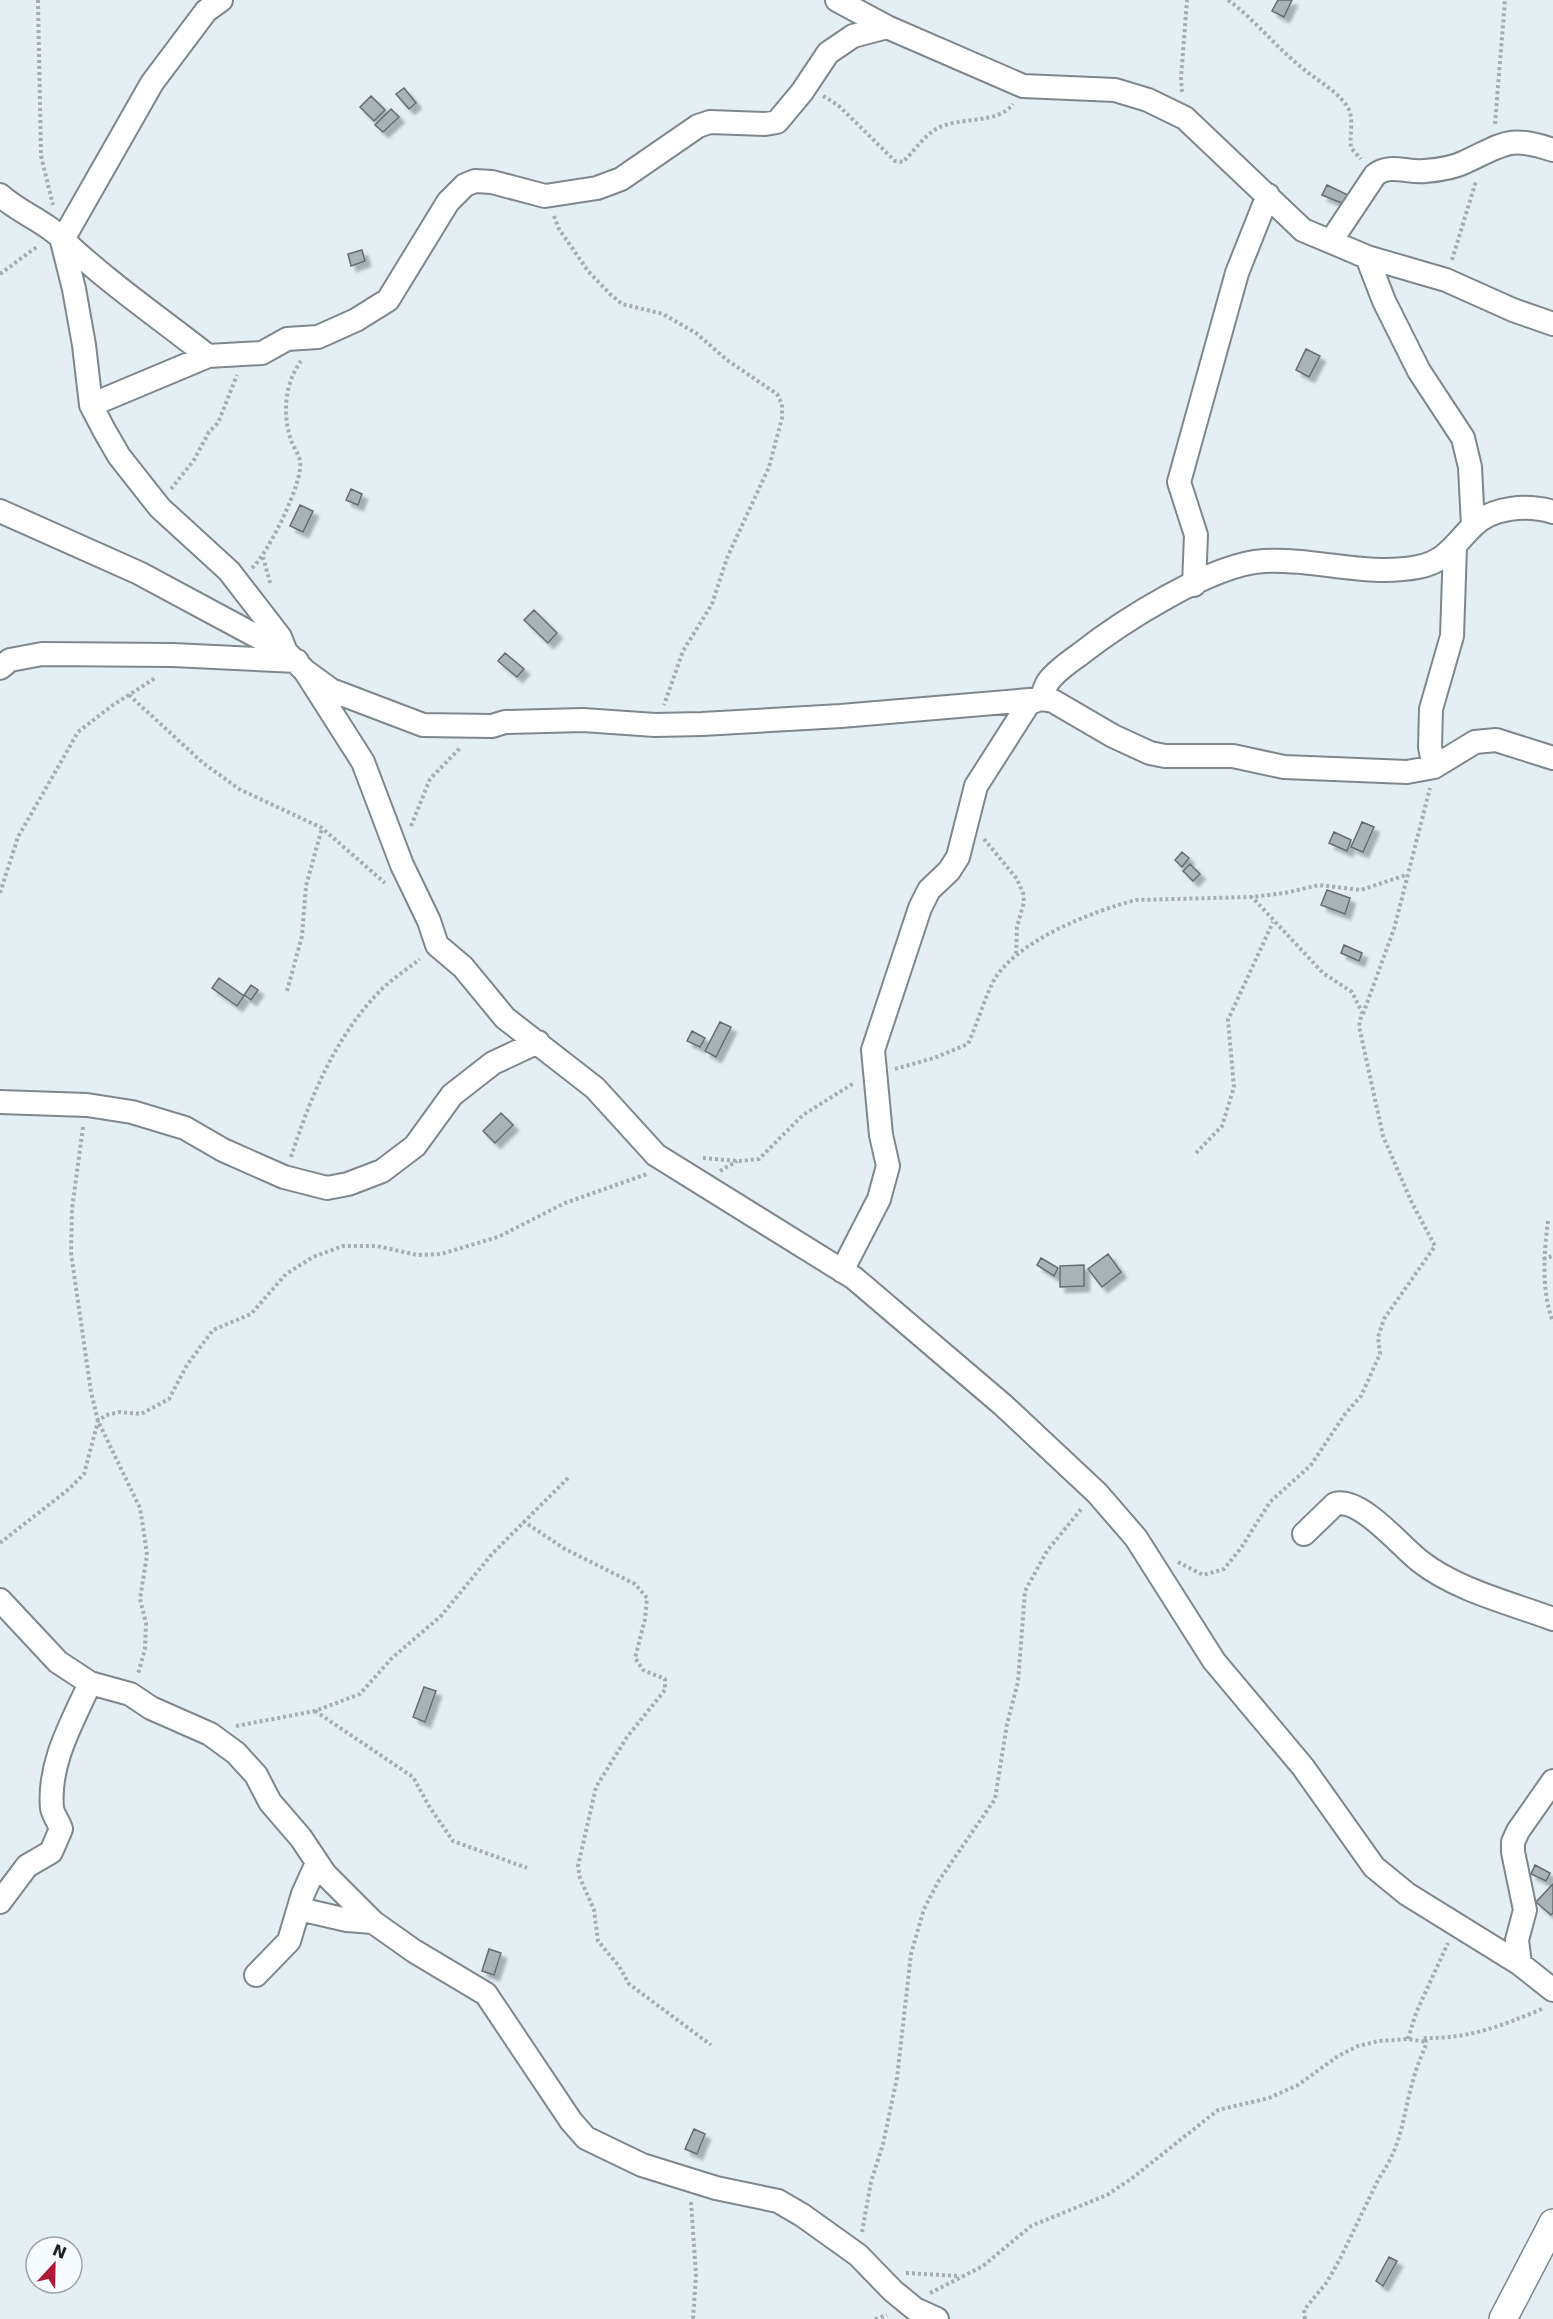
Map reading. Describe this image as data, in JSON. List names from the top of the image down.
{
  "north": "top"
}
